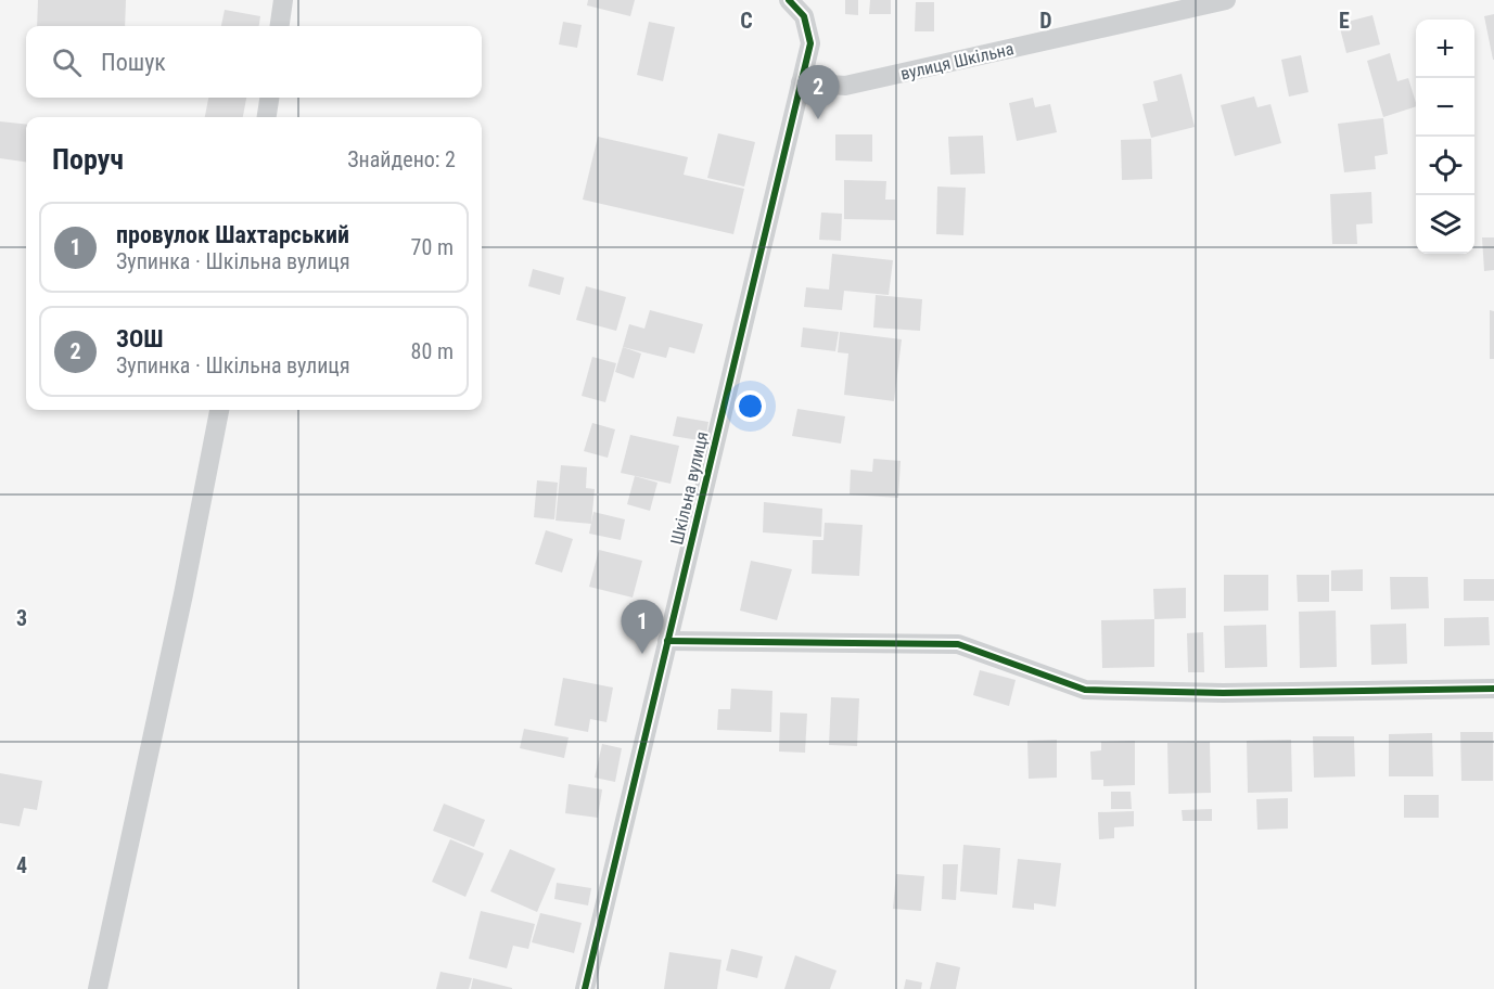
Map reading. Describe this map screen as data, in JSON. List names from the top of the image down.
{
  "streets": {
    "street": ["вулиця Шкільна", "Шкільна вулиця"]
  },
  "crossings": [
    ["вулиця Шкільна", "Шкільна вулиця"]
  ],
  "page": {
    "map_buttons": ["+", "−"],
    "search": "Пошук",
    "pins": ["2", "1"],
    "heading": ["Поруч", "Знайдено: 2"],
    "list": [
      {
        "mark": "1",
        "name": "провулок Шахтарський",
        "note": "Зупинка · Шкільна вулиця",
        "value": "70 m"
      },
      {
        "mark": "2",
        "name": "ЗОШ",
        "note": "Зупинка · Шкільна вулиця",
        "value": "80 m"
      }
    ]
  },
  "grid": {
    "columns": ["C", "D", "E"],
    "rows": ["3", "4"]
  }
}
